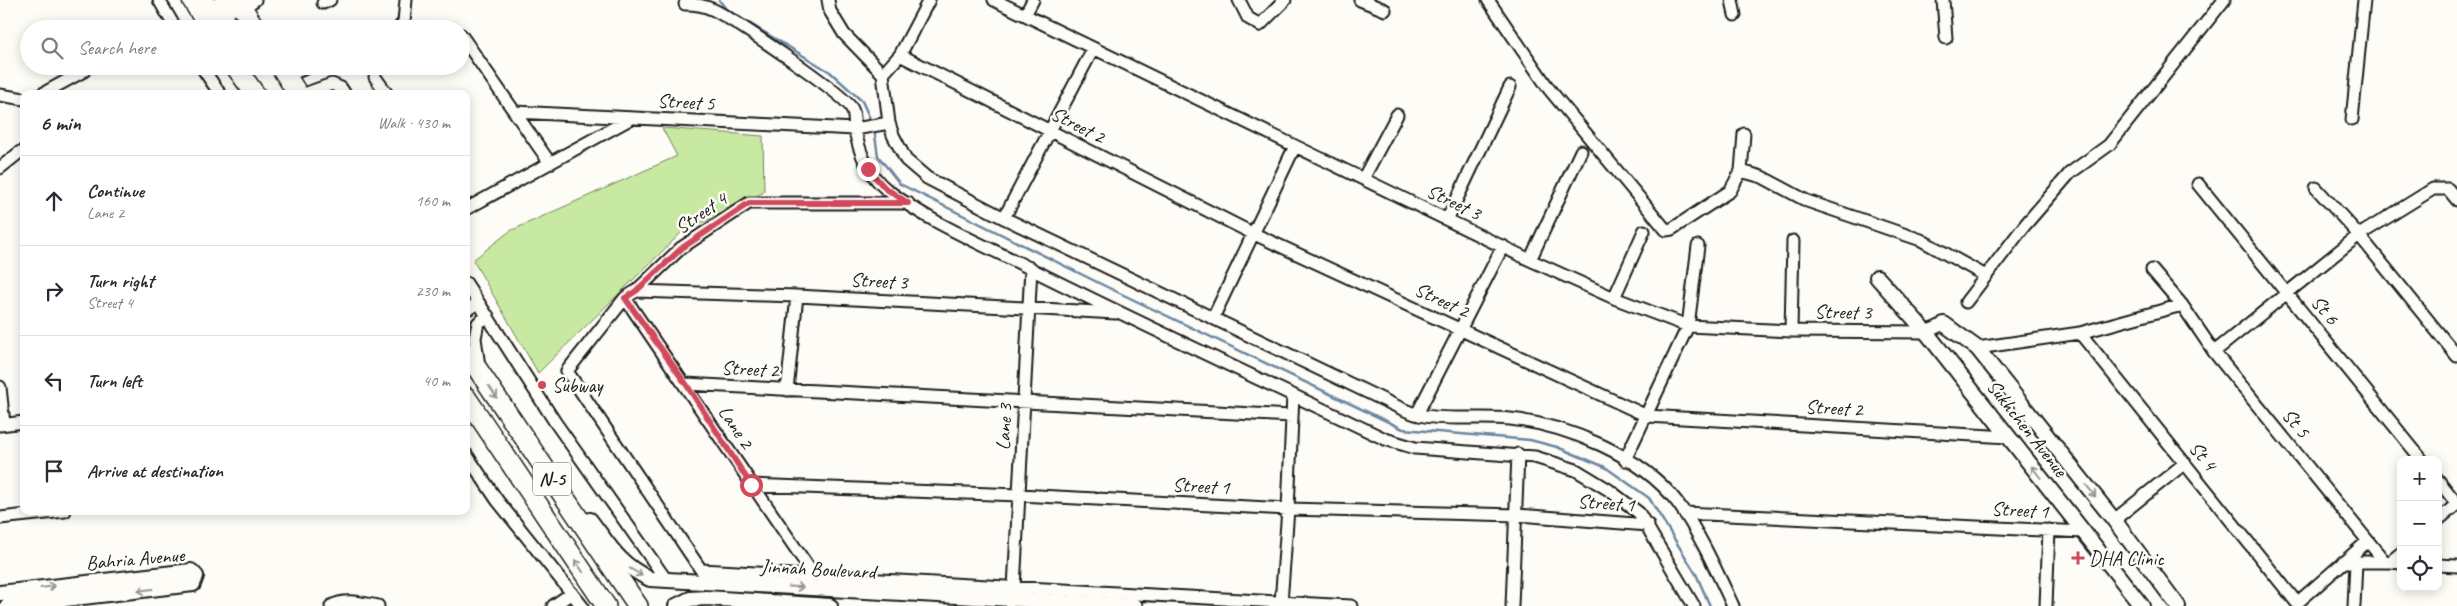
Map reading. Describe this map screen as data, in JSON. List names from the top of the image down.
{
  "streets": {
    "highway": ["N-5"],
    "street": [
      "Street 5",
      "Street 2",
      "Street 3",
      "Street 4",
      "St 6",
      "St 5",
      "Lane 2",
      "Lane 3",
      "Sukhchen Avenue",
      "St 4",
      "Street 1",
      "Bahria Avenue",
      "Jinnah Boulevard"
    ]
  },
  "crossings": [
    ["Street 2", "Lane 2"],
    ["Street 2", "Lane 3"],
    ["Street 2", "Sukhchen Avenue"],
    ["Street 3", "Street 4"],
    ["Street 3", "Lane 3"],
    ["Street 3", "Sukhchen Avenue"],
    ["Street 4", "Lane 2"],
    ["Lane 2", "Street 1"],
    ["Lane 3", "Street 1"],
    ["Sukhchen Avenue", "Street 1"],
    ["N-5", "Jinnah Boulevard"]
  ],
  "places": {
    "other": ["Subway"],
    "health": ["DHA Clinic"]
  },
  "page": {
    "search": "Search here",
    "heading": ["6 min", "Walk · 430 m"],
    "list": [
      ["Continue", "Lane 2", "160 m"],
      ["Turn right", "Street 4", "230 m"],
      ["Turn left", "40 m"],
      "Arrive at destination"
    ],
    "map_buttons": ["+", "−"]
  }
}
